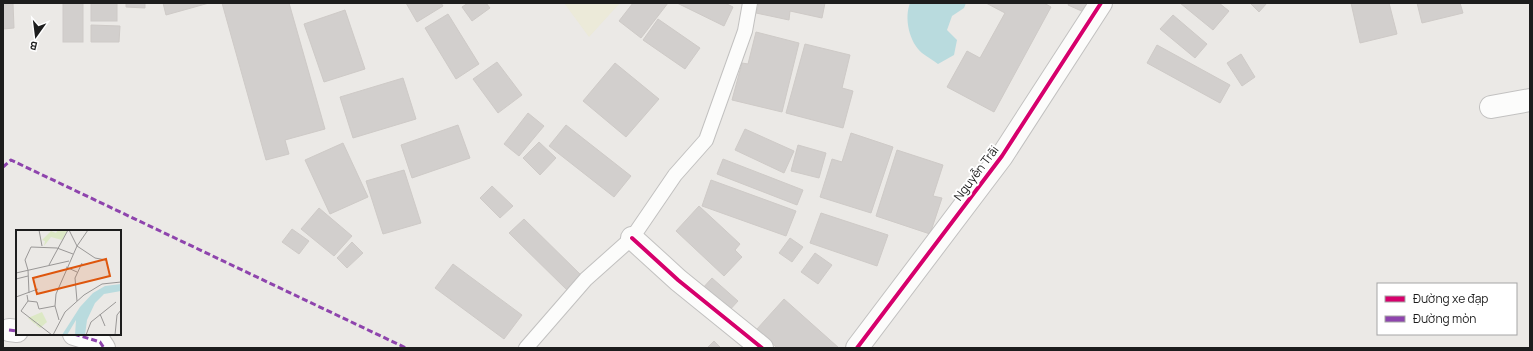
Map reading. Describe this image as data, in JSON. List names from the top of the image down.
{
  "streets": {
    "street": ["Nguyễn Trãi"]
  },
  "legend": ["Đường xe đạp", "Đường mòn"],
  "north": "bottom"
}
